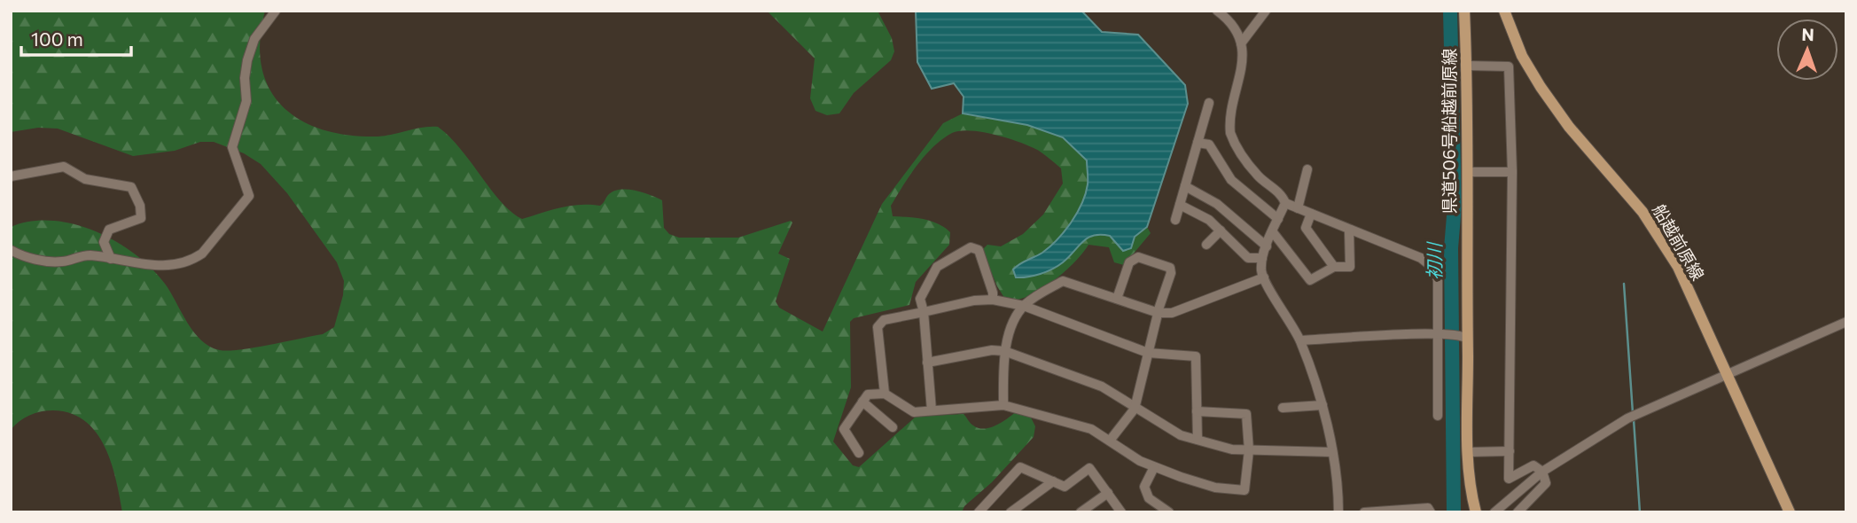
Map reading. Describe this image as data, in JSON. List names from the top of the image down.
{
  "streets": {
    "main road": ["県道506号船越前原線", "船越前原線"]
  },
  "water": ["初川"],
  "scale_bar": "100 m",
  "north": "top"
}
